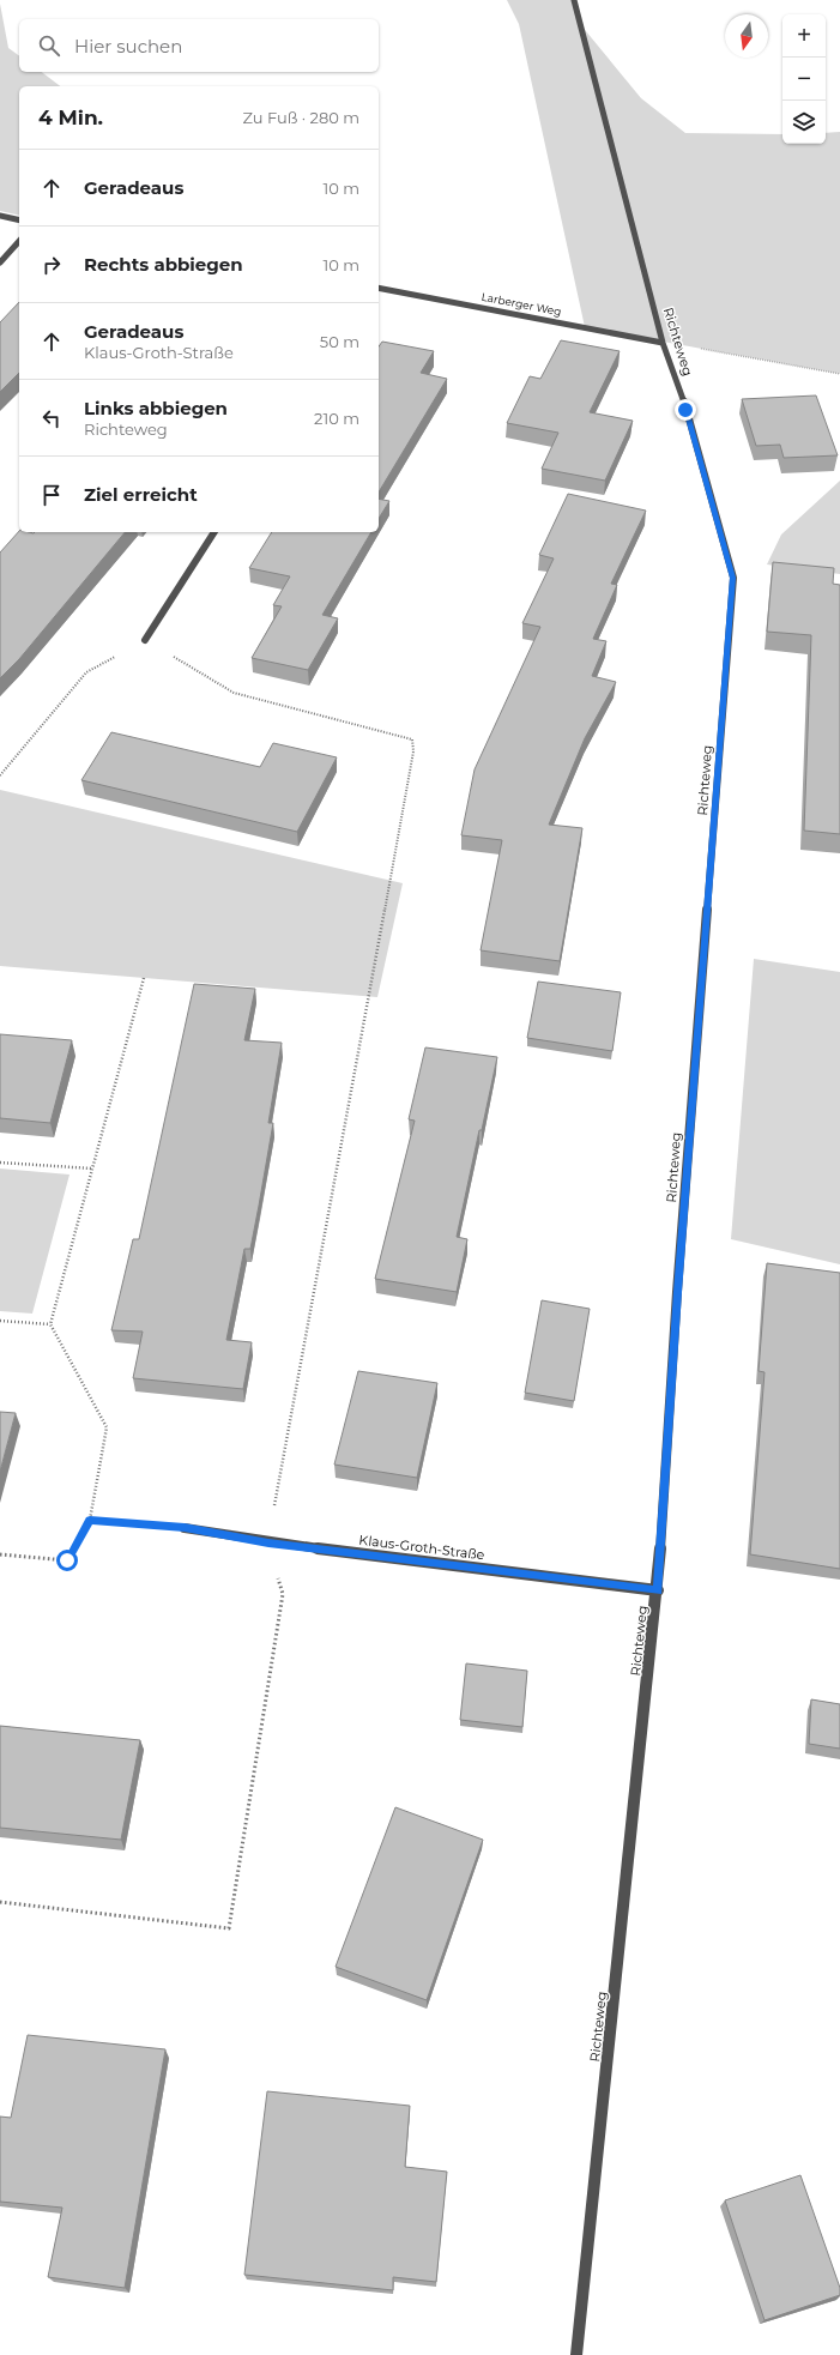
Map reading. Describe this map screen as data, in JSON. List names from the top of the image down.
{
  "streets": {
    "street": ["Larberger Weg", "Richteweg", "Klaus-Groth-Straße"]
  },
  "crossings": [
    ["Larberger Weg", "Richteweg"],
    ["Richteweg", "Klaus-Groth-Straße"]
  ],
  "north": "bottom",
  "page": {
    "map_buttons": ["+", "−"],
    "search": "Hier suchen",
    "heading": ["4 Min.", "Zu Fuß · 280 m"],
    "list": [
      ["Geradeaus", "10 m"],
      ["Rechts abbiegen", "10 m"],
      ["Geradeaus", "Klaus-Groth-Straße", "50 m"],
      ["Links abbiegen", "Richteweg", "210 m"],
      "Ziel erreicht"
    ]
  }
}
